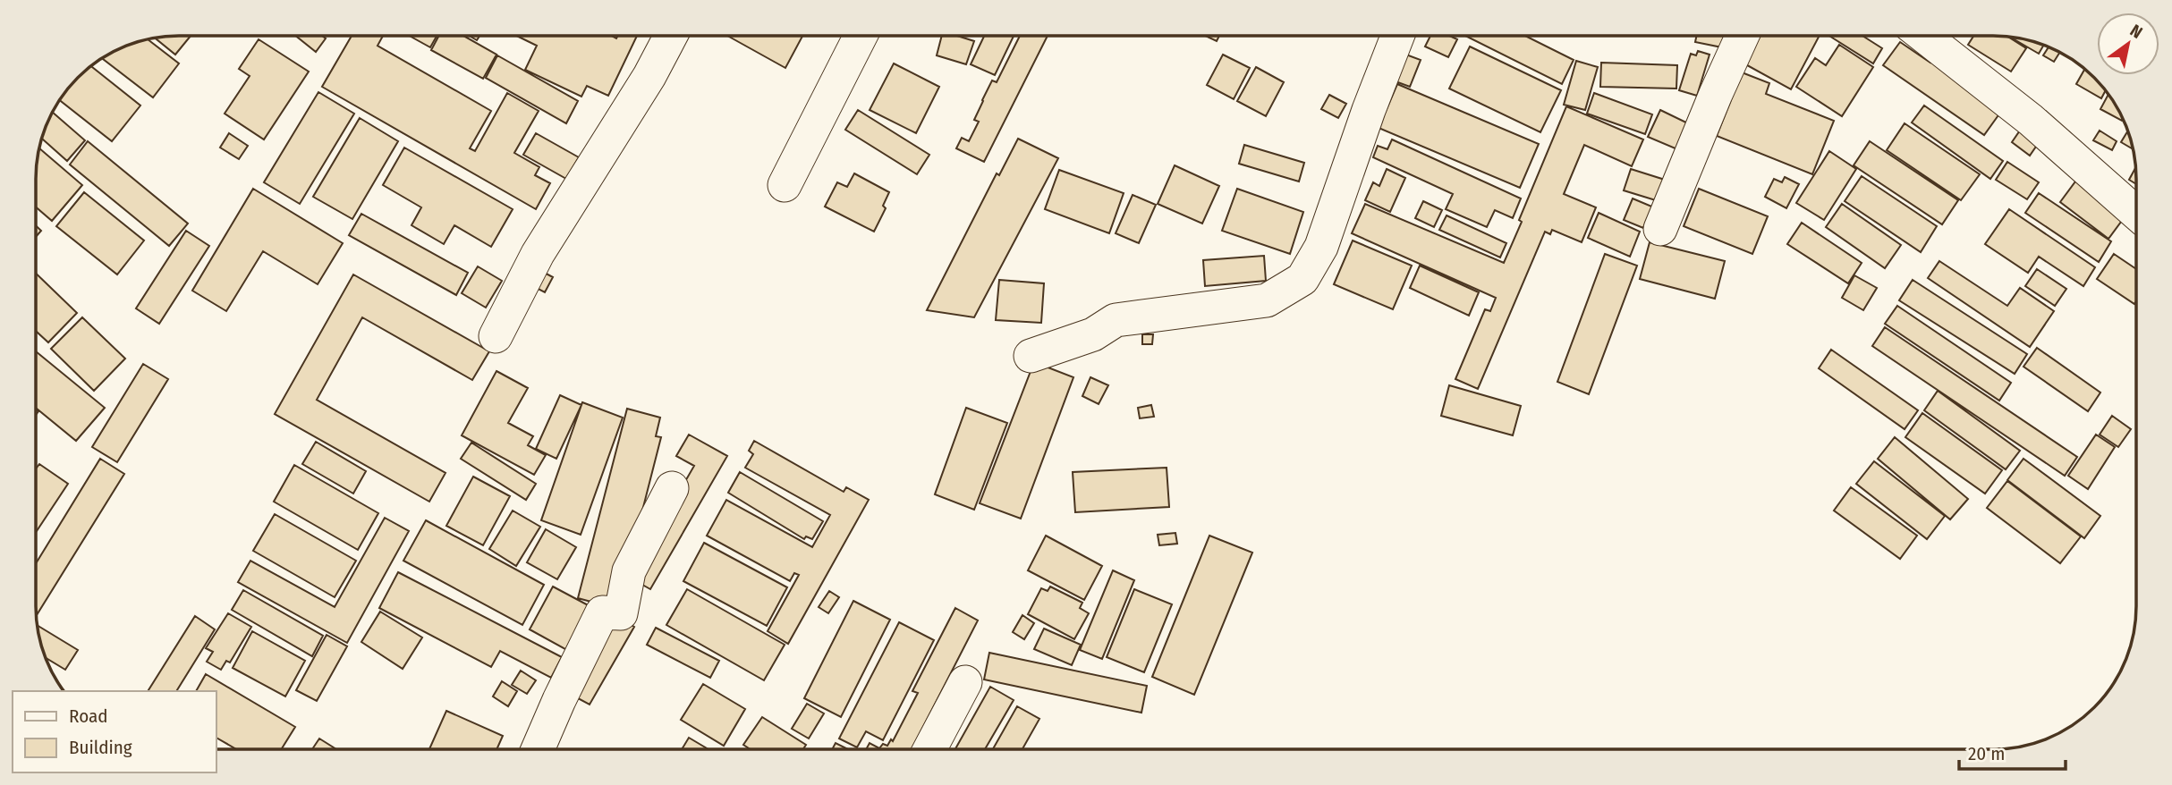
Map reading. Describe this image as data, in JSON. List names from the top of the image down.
{
  "legend": ["Road", "Building"],
  "scale_bar": "20 m",
  "north": "top right"
}
